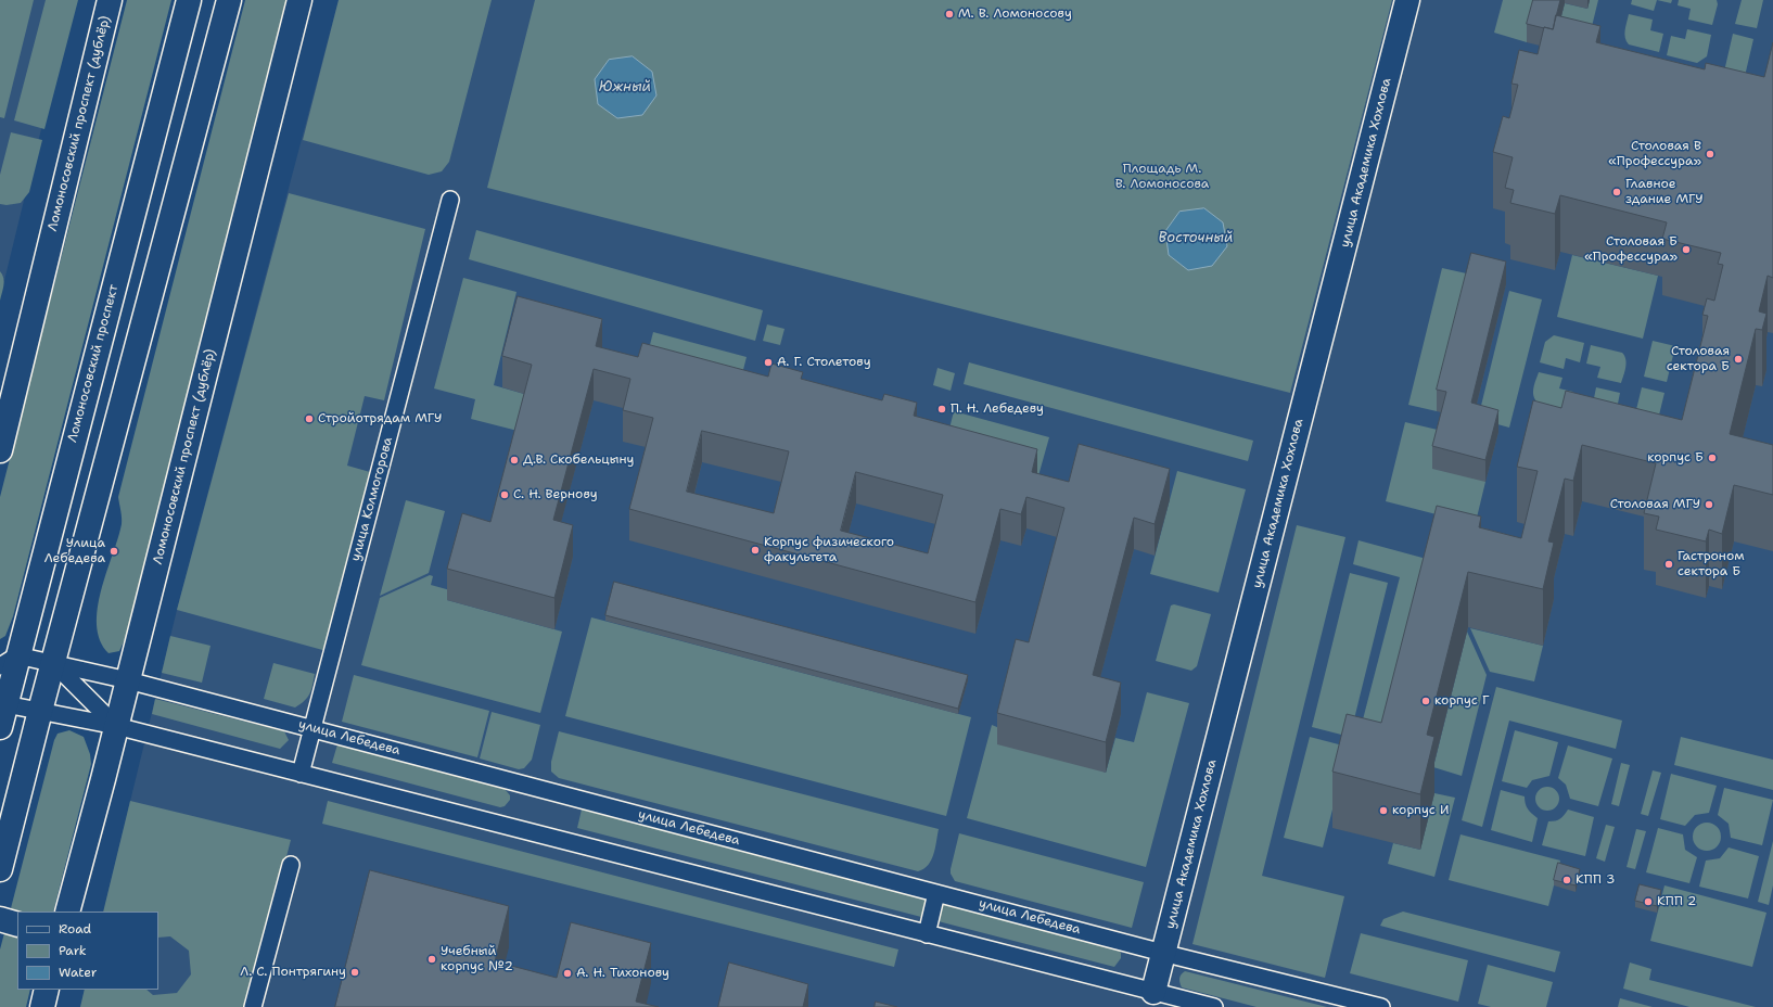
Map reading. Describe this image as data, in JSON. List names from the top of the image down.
{
  "streets": {
    "street": [
      "Ломоносовский проспект (дублёр)",
      "улица Академика Хохлова",
      "Ломоносовский проспект",
      "улица Колмогорова",
      "улица Лебедева"
    ]
  },
  "crossings": [
    ["Ломоносовский проспект (дублёр)", "улица Лебедева"],
    ["улица Академика Хохлова", "улица Лебедева"],
    ["Ломоносовский проспект", "улица Лебедева"],
    ["улица Колмогорова", "улица Лебедева"]
  ],
  "water": ["Южный", "Восточный"],
  "parks": ["Площадь М. В. Ломоносова"],
  "places": [
    "М. В. Ломоносову",
    "Столовая В «Профессура»",
    "Главное здание МГУ",
    "Столовая Б «Профессура»",
    "Столовая сектора Б",
    "А. Г. Столетову",
    "П. Н. Лебедеву",
    "Стройотрядам МГУ",
    "корпус Б",
    "Д.В. Скобельцыну",
    "С. Н. Вернову",
    "Столовая МГУ",
    "Корпус физического факультета",
    "Улица Лебедева",
    "Гастроном сектора Б",
    "корпус Г",
    "корпус И",
    "КПП 3",
    "КПП 2",
    "Учебный корпус №2",
    "Л. С. Понтрягину",
    "А. Н. Тихонову"
  ],
  "legend": ["Road", "Park", "Water"]
}
